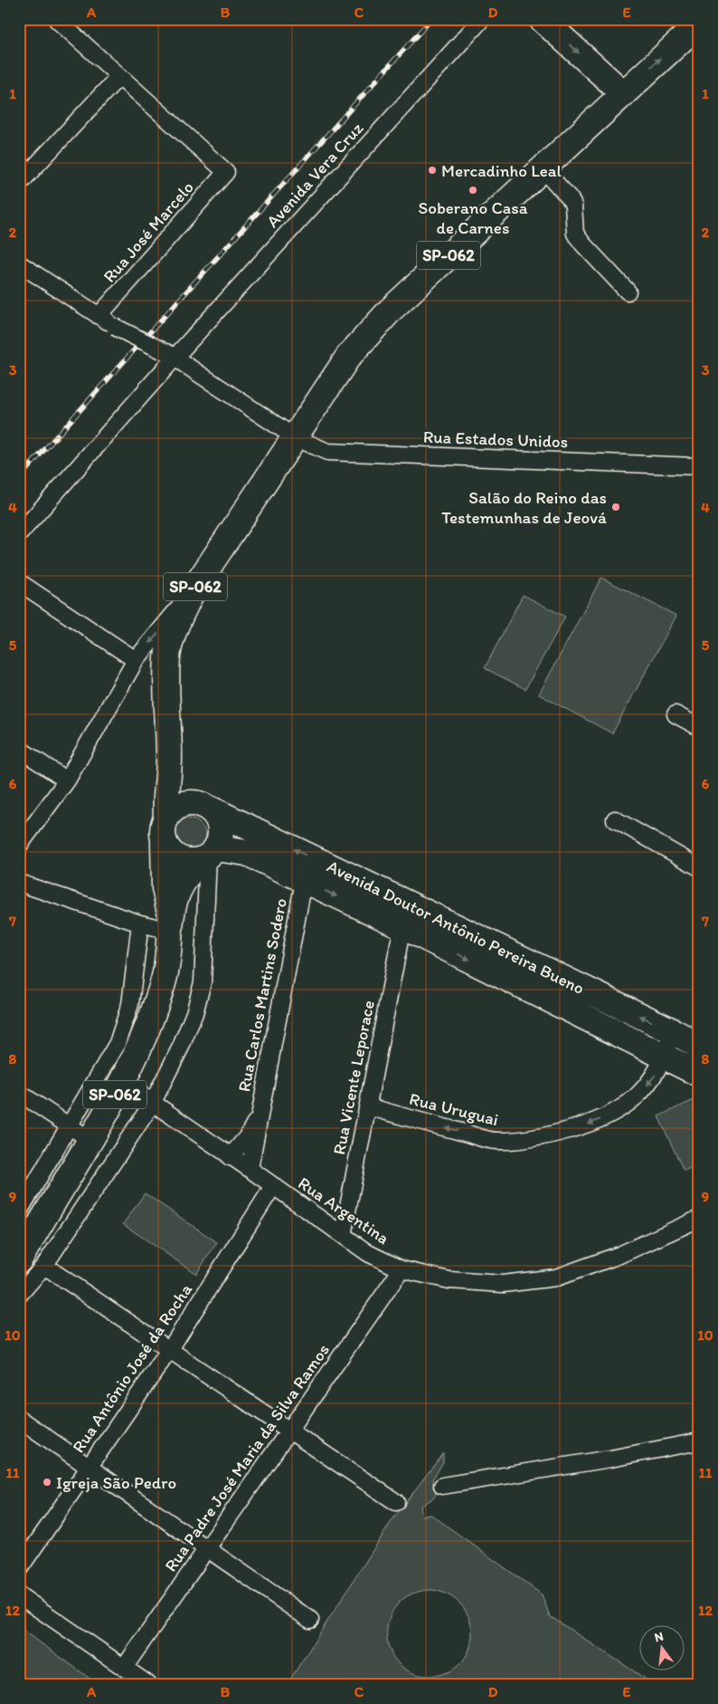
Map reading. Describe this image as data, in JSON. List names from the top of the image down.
{
  "streets": {
    "main road": ["SP-062", "Avenida Doutor Antônio Pereira Bueno"],
    "street": [
      "Avenida Vera Cruz",
      "Rua José Marcelo",
      "Rua Estados Unidos",
      "Rua Carlos Martins Sodero",
      "Rua Vicente Leporace",
      "Rua Uruguai",
      "Rua Argentina",
      "Rua Antônio José da Rocha",
      "Rua Padre José Maria da Silva Ramos"
    ]
  },
  "crossings": [
    ["Avenida Vera Cruz", "Rua Estados Unidos"],
    ["Rua José Marcelo", "Rua Estados Unidos"],
    ["SP-062", "Rua Estados Unidos"],
    ["SP-062", "Avenida Doutor Antônio Pereira Bueno"],
    ["SP-062", "Rua Argentina"],
    ["Avenida Doutor Antônio Pereira Bueno", "Rua Carlos Martins Sodero"],
    ["Avenida Doutor Antônio Pereira Bueno", "Rua Vicente Leporace"],
    ["Avenida Doutor Antônio Pereira Bueno", "Rua Uruguai"],
    ["Rua Carlos Martins Sodero", "Rua Argentina"],
    ["Rua Vicente Leporace", "Rua Uruguai"],
    ["Rua Vicente Leporace", "Rua Argentina"],
    ["Rua Argentina", "Rua Antônio José da Rocha"],
    ["Rua Argentina", "Rua Padre José Maria da Silva Ramos"]
  ],
  "one_way": ["Rua Uruguai"],
  "places": [
    "Mercadinho Leal",
    "Soberano Casa de Carnes",
    "Salão do Reino das Testemunhas de Jeová",
    "Igreja São Pedro"
  ],
  "north": "top",
  "grid": {
    "columns": [
      "A",
      "B",
      "C",
      "D",
      "E"
    ],
    "rows": [
      "1",
      "2",
      "3",
      "4",
      "5",
      "6",
      "7",
      "8",
      "9",
      "10",
      "11",
      "12"
    ]
  }
}
